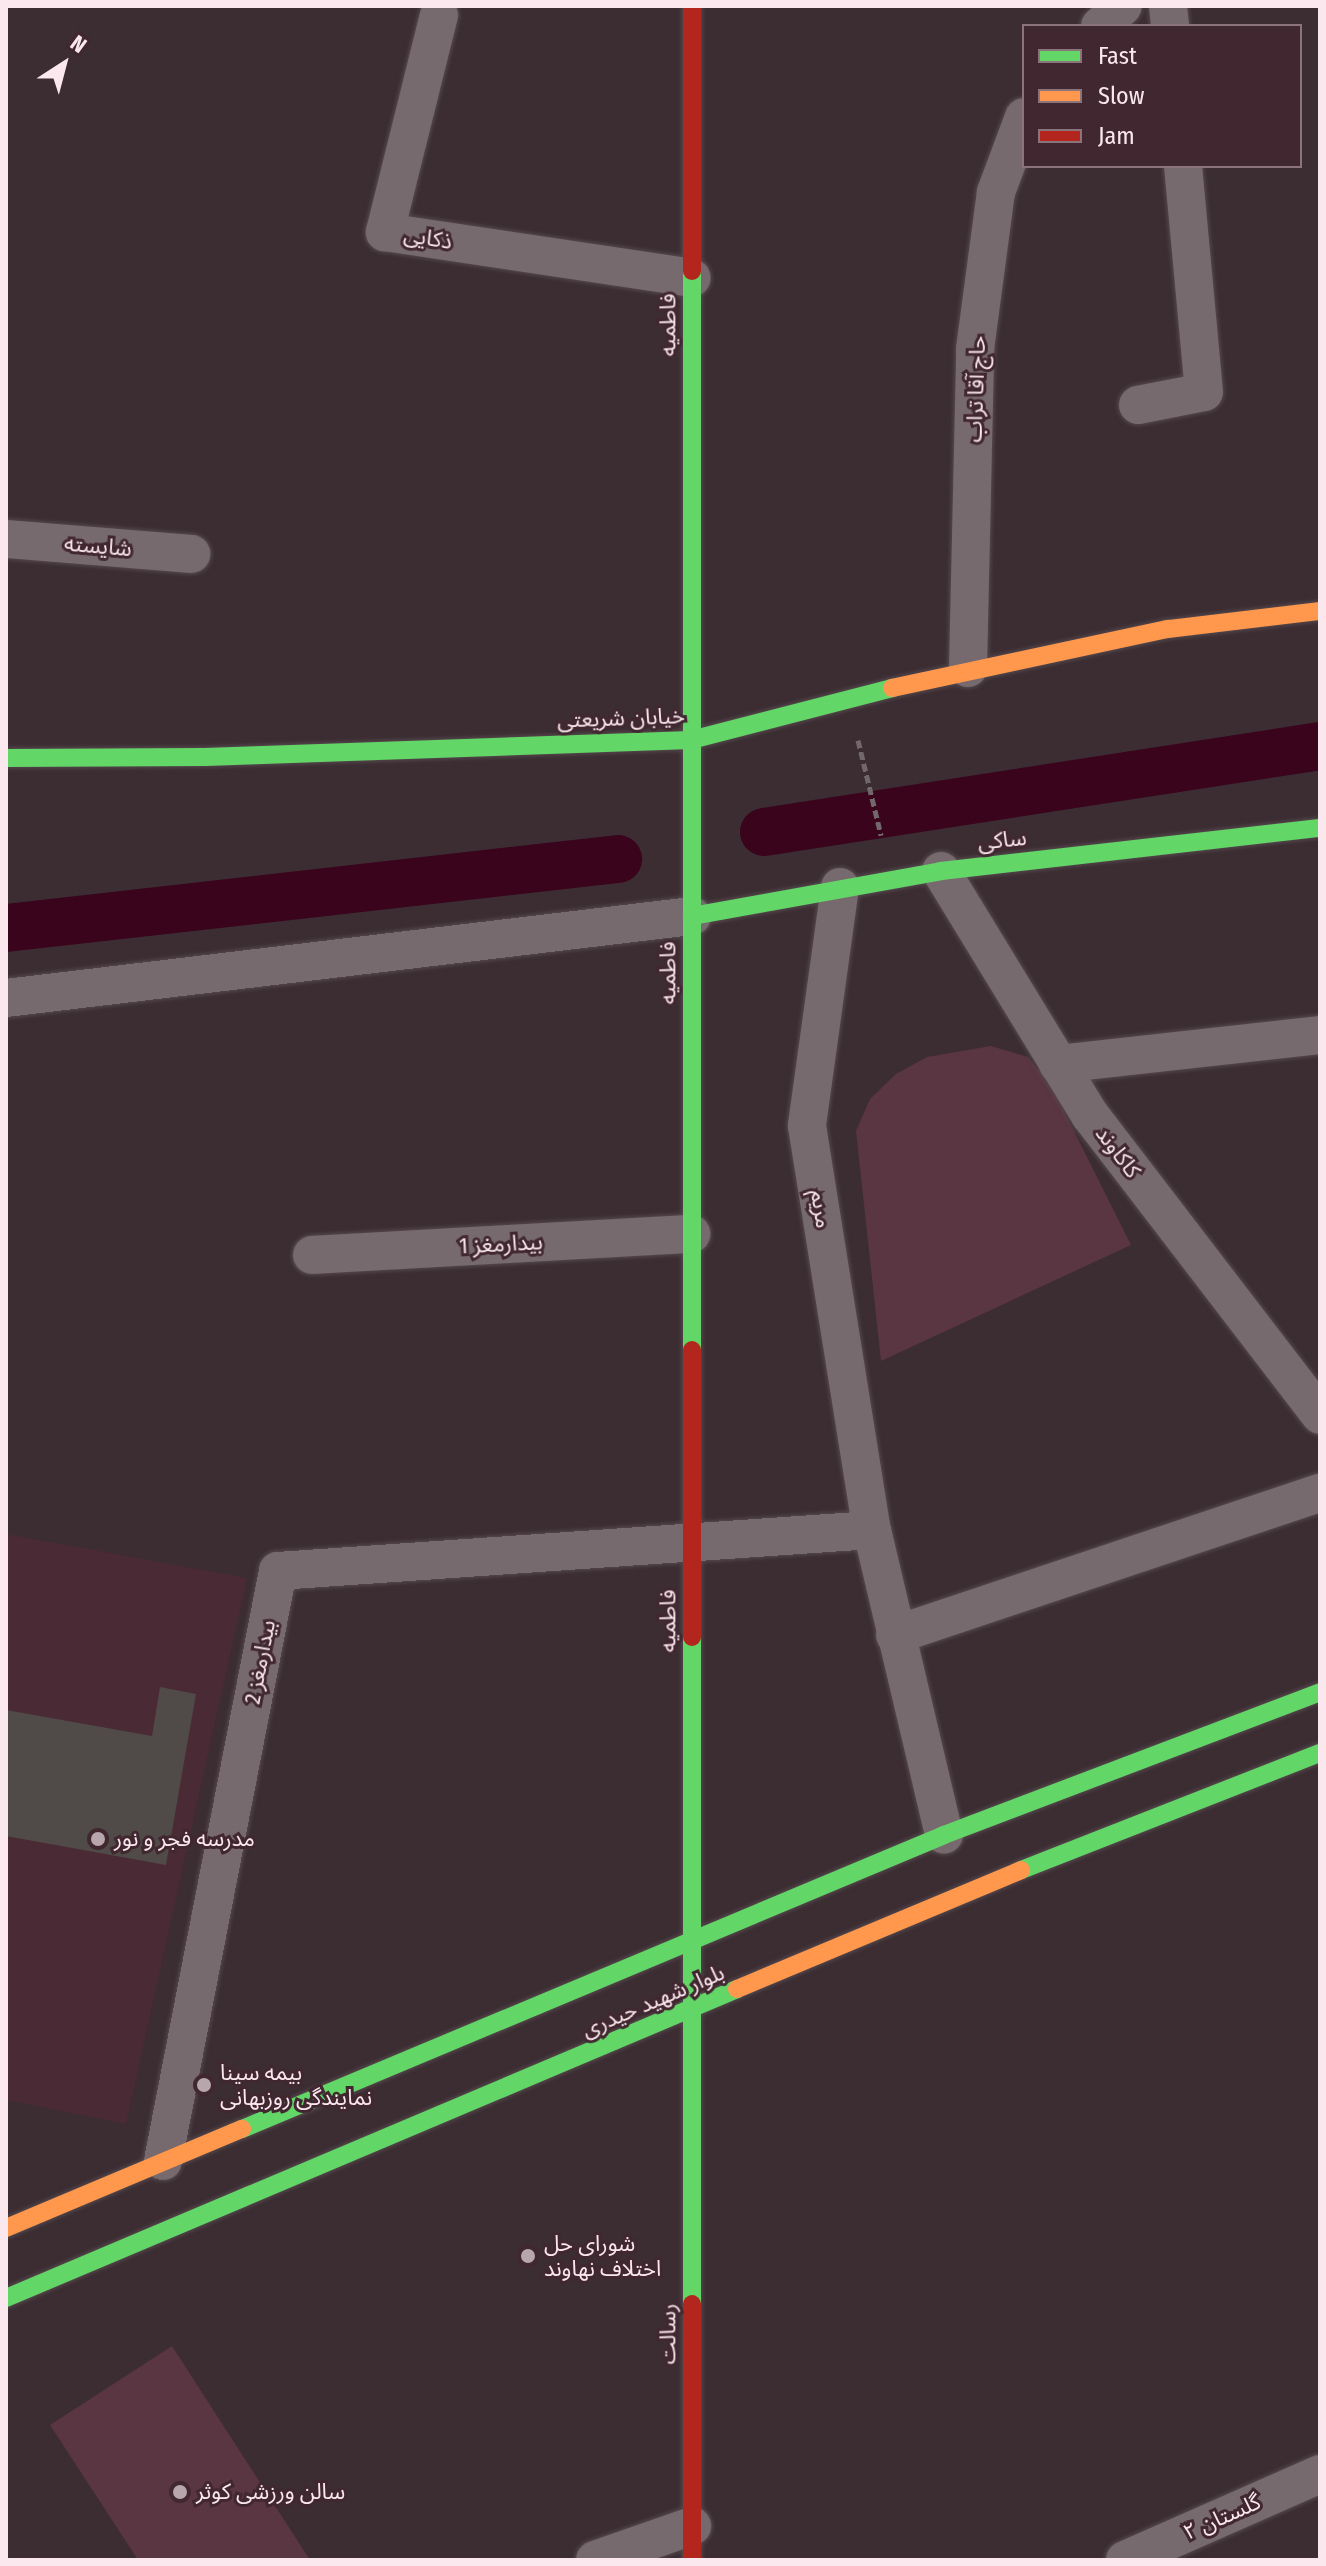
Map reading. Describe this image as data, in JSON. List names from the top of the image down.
{
  "streets": {
    "street": [
      "ذکایی",
      "فاطمیه",
      "حاج آقا تراب",
      "شایسته",
      "خیابان شریعتی",
      "ساکی",
      "کاکاوند",
      "مریم",
      "بیدارمغز 1",
      "بیدارمغز 2",
      "بلوار شهید حیدری",
      "رسالت",
      "گلستان ۲"
    ]
  },
  "crossings": [
    ["ذکایی", "فاطمیه"],
    ["فاطمیه", "خیابان شریعتی"],
    ["فاطمیه", "ساکی"],
    ["فاطمیه", "بیدارمغز 1"],
    ["فاطمیه", "بیدارمغز 2"],
    ["فاطمیه", "بلوار شهید حیدری"],
    ["فاطمیه", "رسالت"],
    ["حاج آقا تراب", "خیابان شریعتی"],
    ["ساکی", "کاکاوند"],
    ["ساکی", "مریم"],
    ["مریم", "بلوار شهید حیدری"],
    ["بیدارمغز 2", "بلوار شهید حیدری"],
    ["بلوار شهید حیدری", "رسالت"]
  ],
  "places": [
    "مدرسه فجر و نور",
    "بیمه سینا نمایندگی روزبهانی",
    "شورای حل اختلاف نهاوند",
    "سالن ورزشی کوثر"
  ],
  "legend": ["Fast", "Slow", "Jam"],
  "north": "top right"
}
